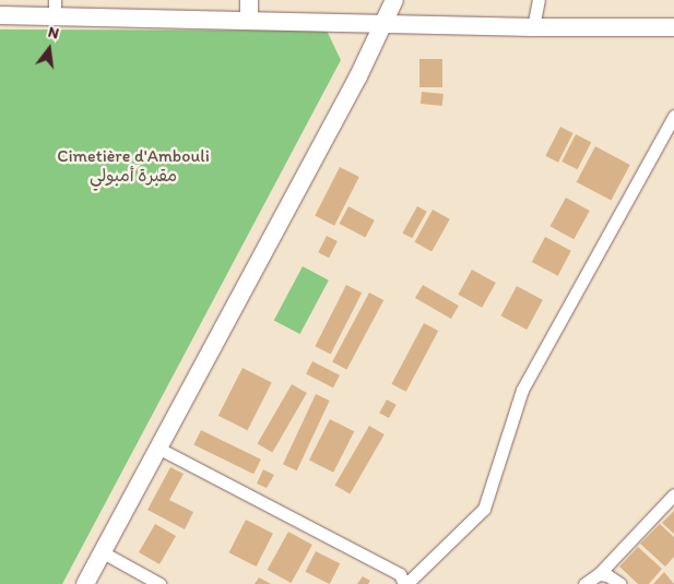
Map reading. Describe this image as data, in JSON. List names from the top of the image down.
{
  "parks": ["Cimetière d'Ambouli مقبرة أمبولي"],
  "north": "top"
}
